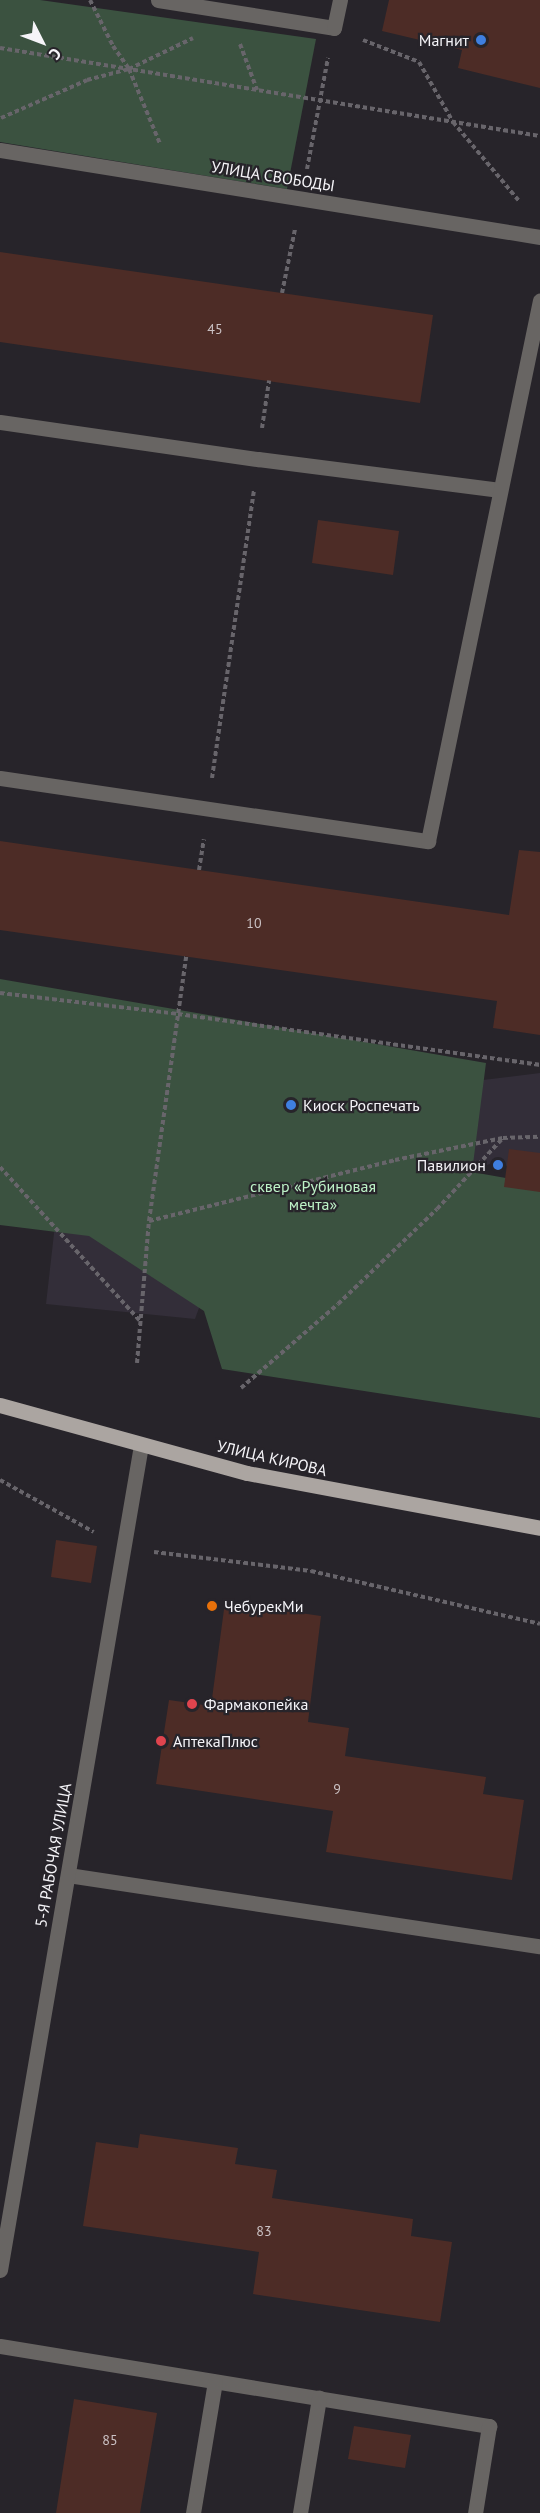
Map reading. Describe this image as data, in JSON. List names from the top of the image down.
{
  "streets": {
    "main road": ["УЛИЦА КИРОВА"],
    "street": ["УЛИЦА СВОБОДЫ", "5-Я РАБОЧАЯ УЛИЦА"]
  },
  "crossings": [
    ["УЛИЦА КИРОВА", "5-Я РАБОЧАЯ УЛИЦА"]
  ],
  "parks": ["сквер «Рубиновая мечта»"],
  "places": [
    "Магнит",
    "Киоск Роспечать",
    "Павилион",
    "ЧебурекМи",
    "Фармакопейка",
    "АптекаПлюс"
  ],
  "house_numbers": [
    "45",
    "10",
    "9",
    "83",
    "85"
  ],
  "north": "bottom right"
}
